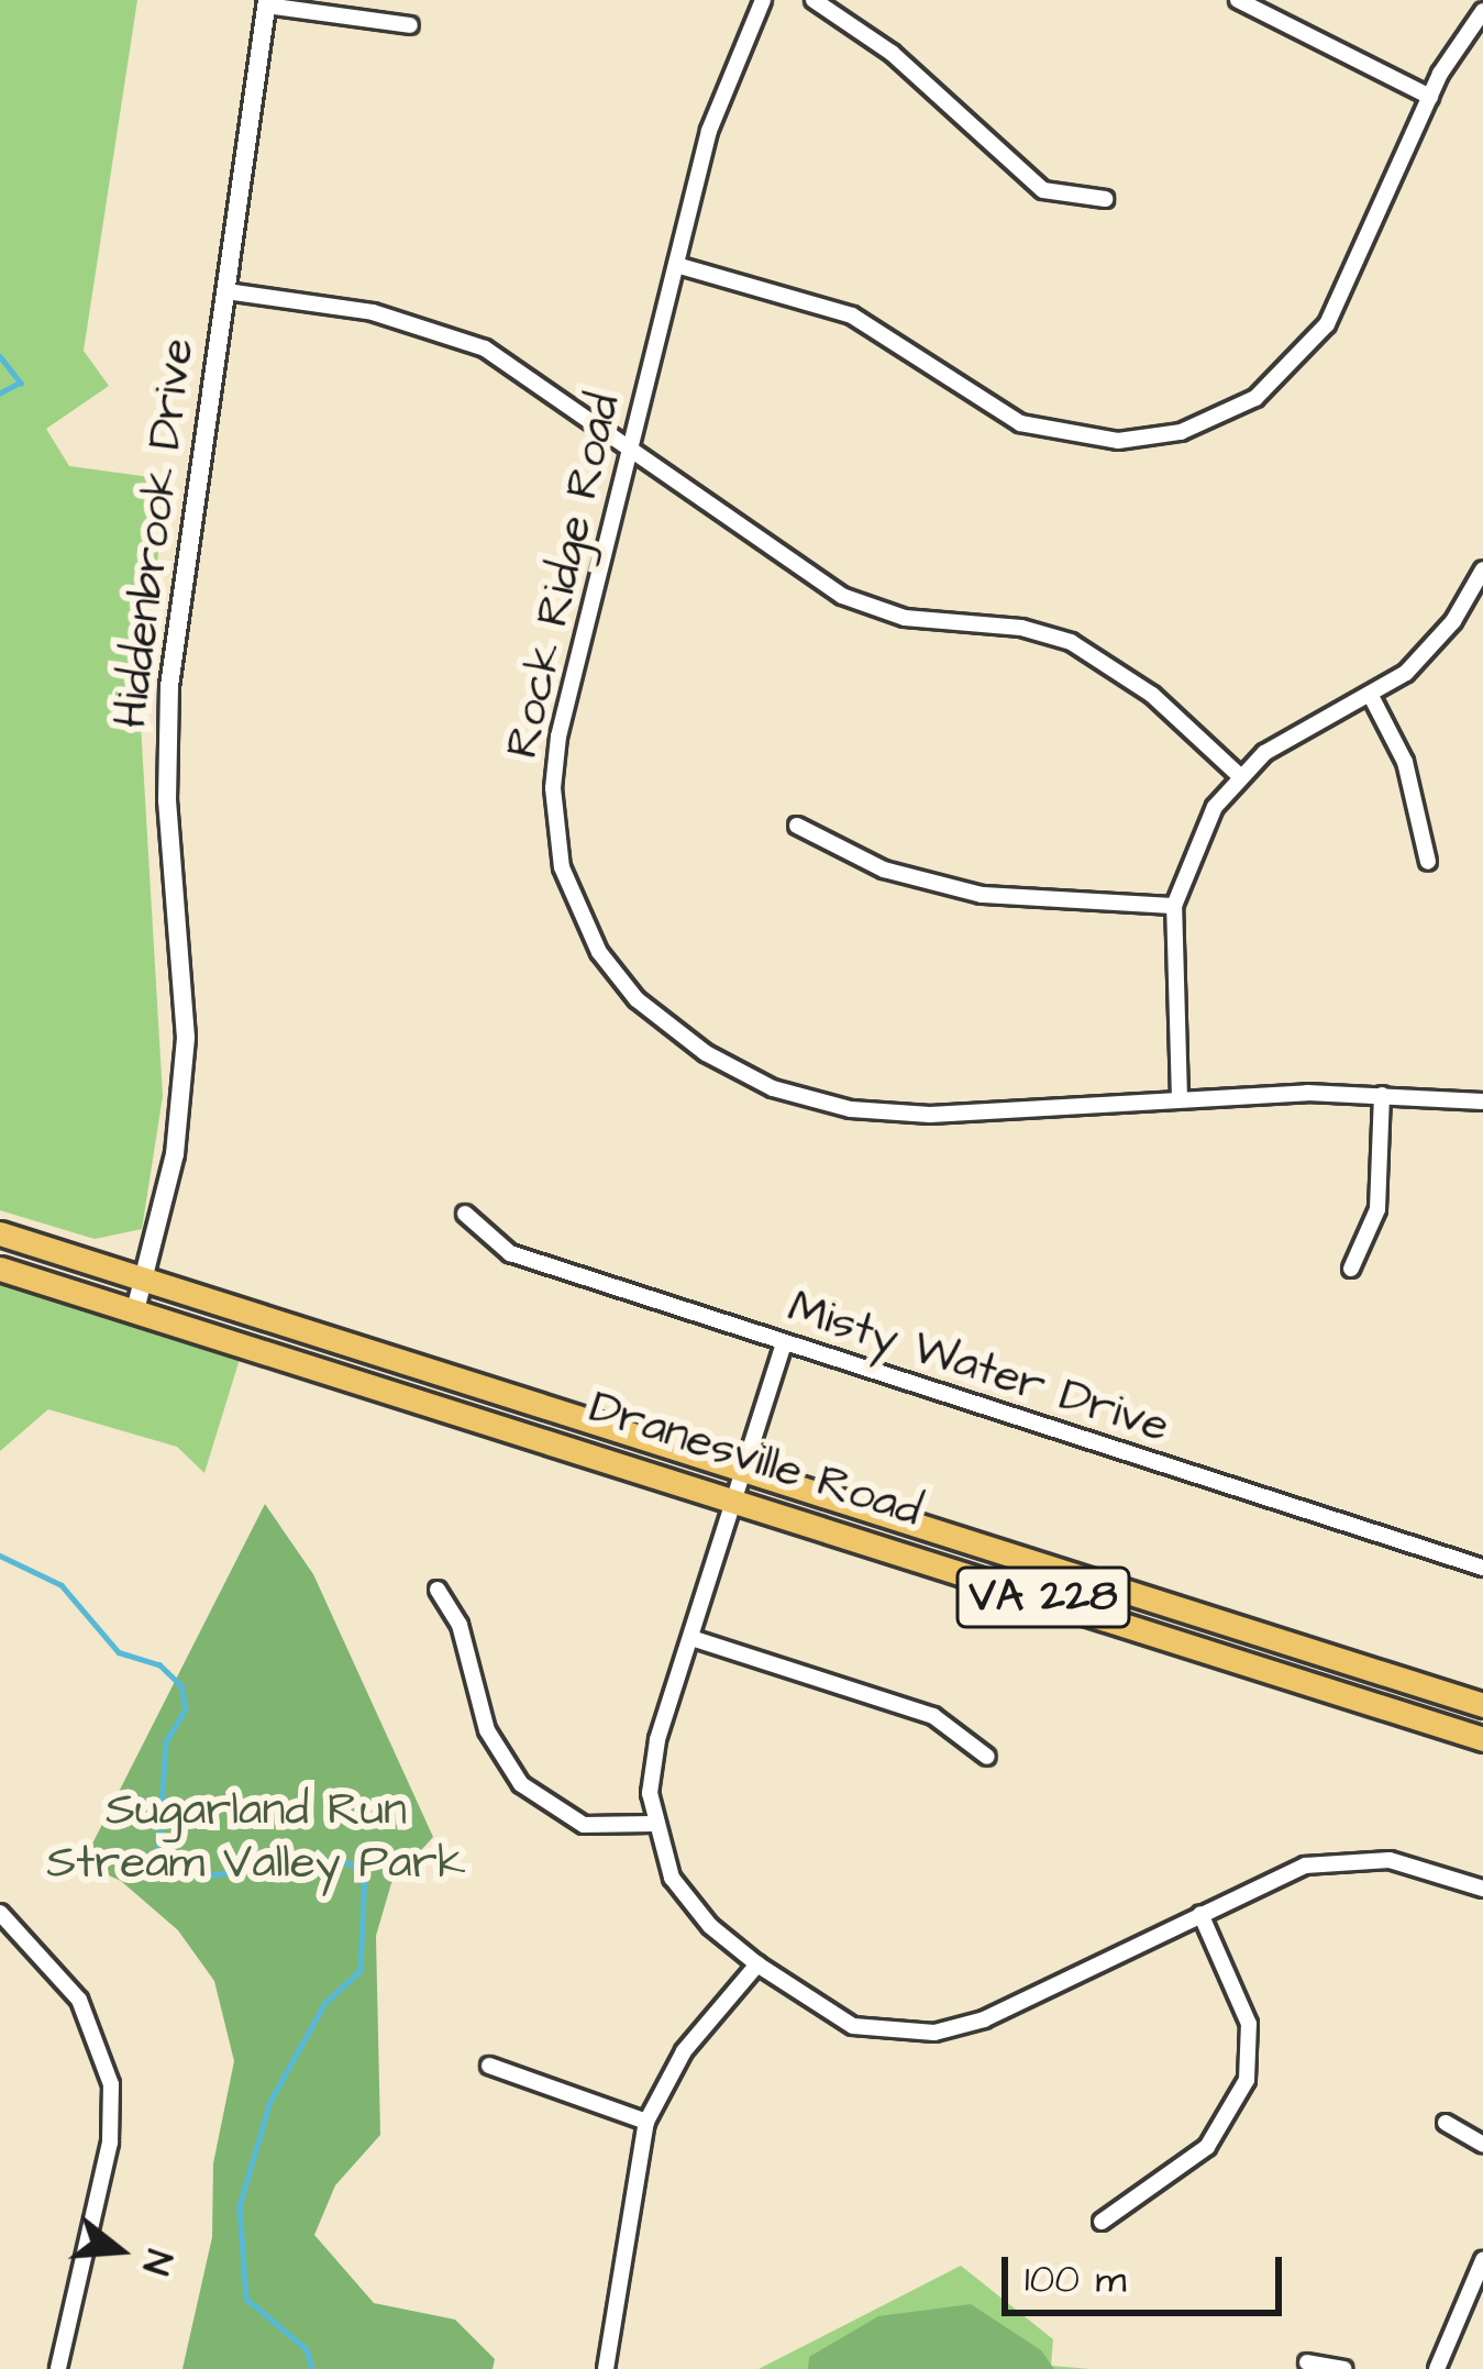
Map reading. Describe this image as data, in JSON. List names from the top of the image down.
{
  "streets": {
    "main road": ["Dranesville Road", "VA 228"],
    "street": ["Hiddenbrook Drive", "Rock Ridge Road", "Misty Water Drive"]
  },
  "crossings": [
    ["Hiddenbrook Drive", "Dranesville Road"]
  ],
  "parks": ["Sugarland Run Stream Valley Park"],
  "scale_bar": "100 m",
  "north": "right"
}
